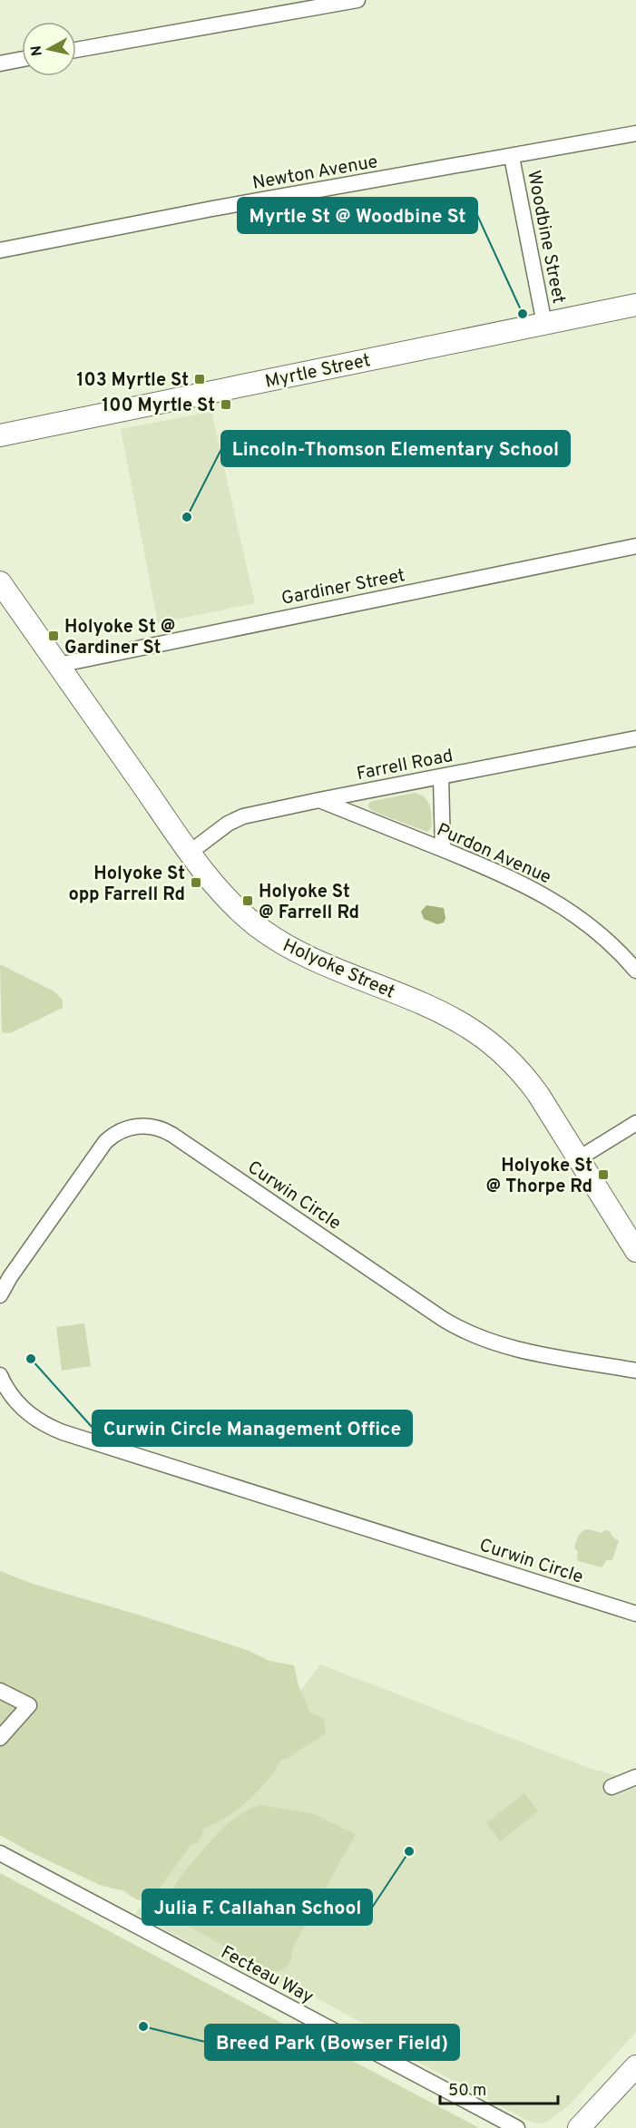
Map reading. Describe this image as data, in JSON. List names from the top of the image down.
{
  "streets": {
    "main road": ["Myrtle Street", "Holyoke Street"],
    "street": [
      "Newton Avenue",
      "Woodbine Street",
      "Gardiner Street",
      "Farrell Road",
      "Purdon Avenue",
      "Curwin Circle",
      "Fecteau Way"
    ]
  },
  "crossings": [
    ["Newton Avenue", "Woodbine Street"],
    ["Woodbine Street", "Myrtle Street"],
    ["Gardiner Street", "Holyoke Street"],
    ["Farrell Road", "Purdon Avenue"],
    ["Farrell Road", "Holyoke Street"]
  ],
  "places": {
    "other": [
      "Myrtle St @ Woodbine St",
      "Lincoln-Thomson Elementary School",
      "Curwin Circle Management Office",
      "Julia F. Callahan School",
      "Breed Park (Bowser Field)"
    ],
    "transit": [
      "103 Myrtle St",
      "100 Myrtle St",
      "Holyoke St @ Gardiner St",
      "Holyoke St opp Farrell Rd",
      "Holyoke St @ Farrell Rd",
      "Holyoke St @ Thorpe Rd"
    ]
  },
  "scale_bar": "50 m",
  "north": "left"
}
